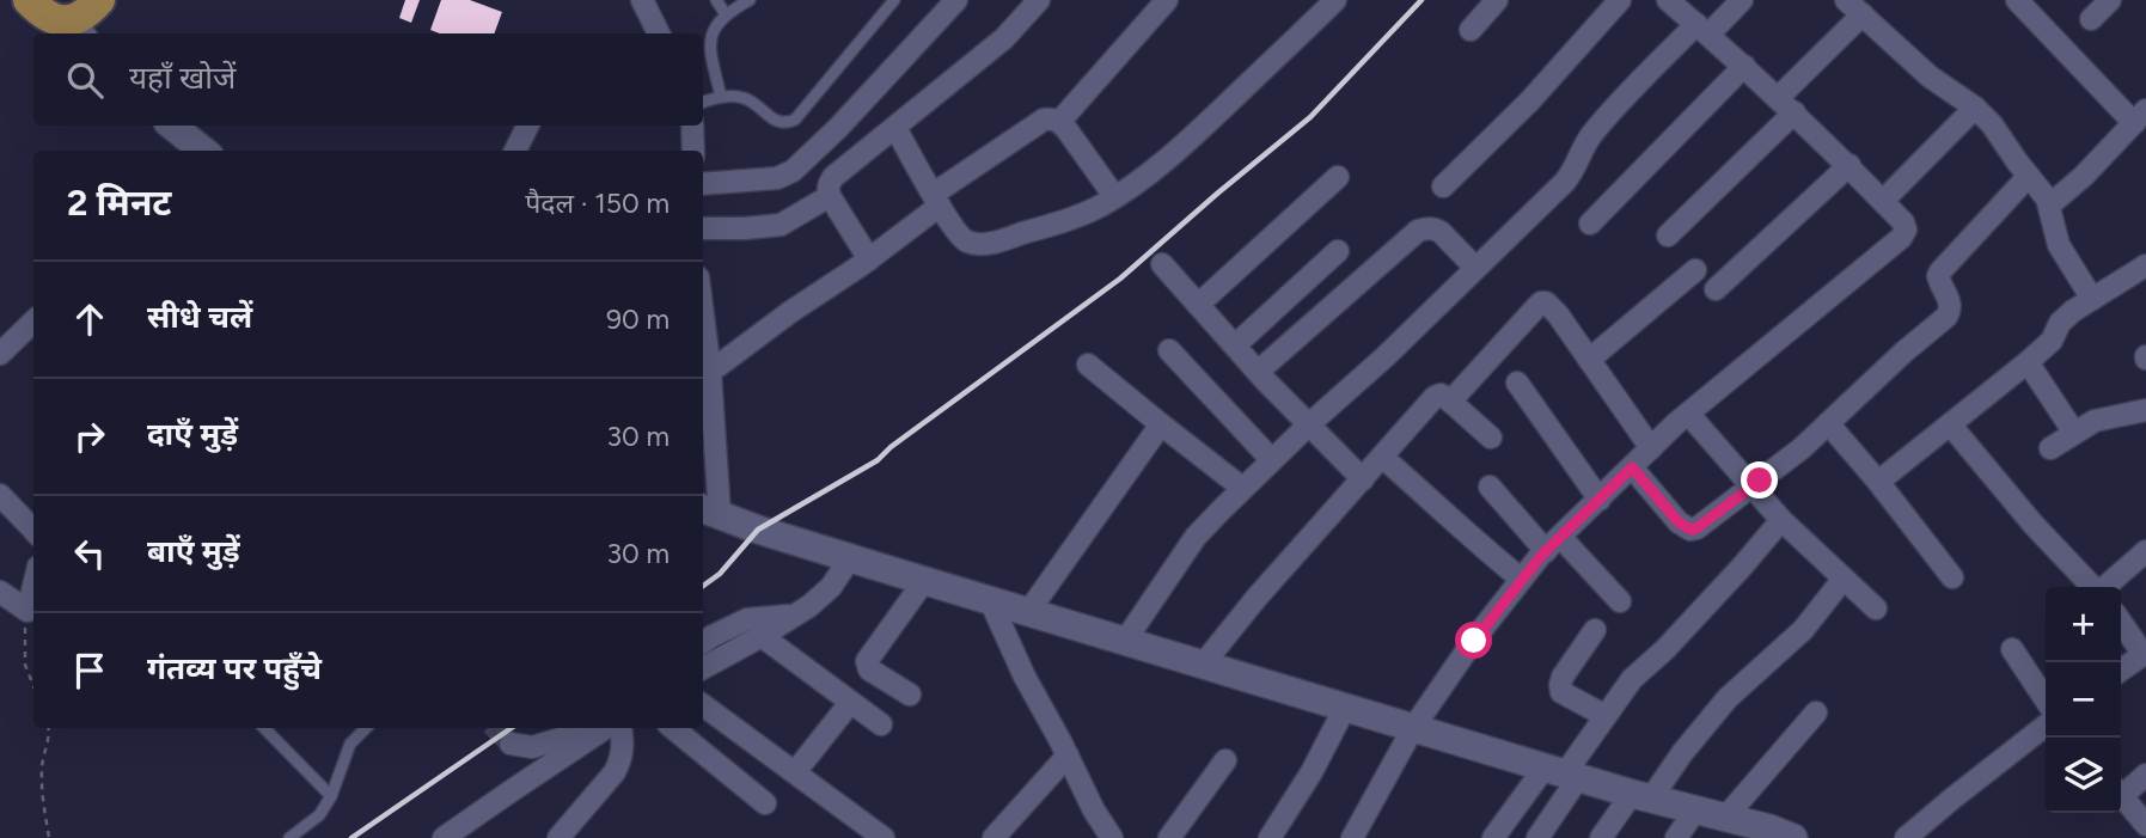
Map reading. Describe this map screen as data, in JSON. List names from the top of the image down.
{
  "page": {
    "search": "यहाँ खोजें",
    "heading": ["2 मिनट", "पैदल · 150 m"],
    "list": [
      ["सीधे चलें", "90 m"],
      ["दाएँ मुड़ें", "30 m"],
      ["बाएँ मुड़ें", "30 m"],
      "गंतव्य पर पहुँचे"
    ],
    "map_buttons": ["+", "−"]
  }
}
